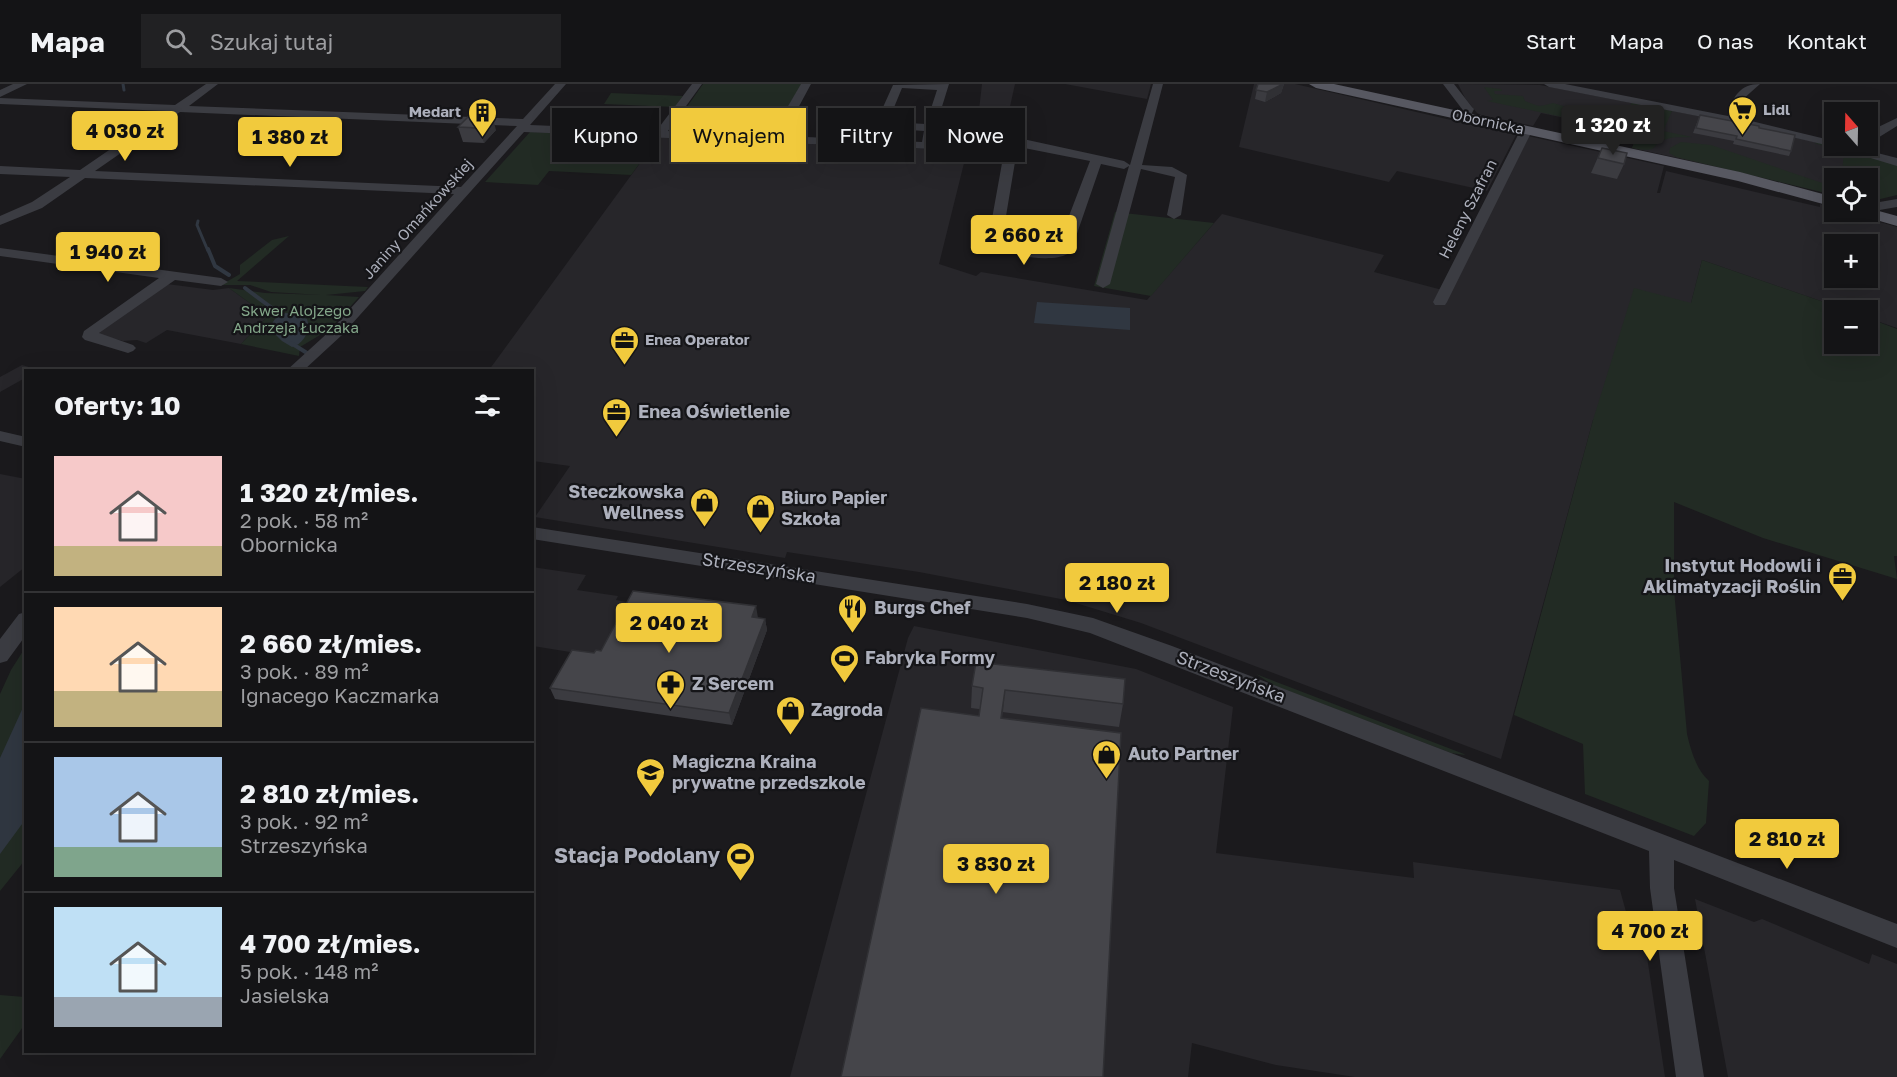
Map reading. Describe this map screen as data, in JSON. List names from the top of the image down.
{
  "streets": {
    "main road": ["Obornicka"],
    "street": ["Heleny Szafran", "Janiny Omańkowskiej", "Strzeszyńska"]
  },
  "crossings": [
    ["Obornicka", "Heleny Szafran"]
  ],
  "parks": ["Skwer Alojzego Andrzeja Łuczaka"],
  "places": {
    "supermarket": ["Lidl"],
    "building": ["Medart"],
    "office": ["Enea Operator", "Enea Oświetlenie", "Instytut Hodowli i Aklimatyzacji Roślin"],
    "shop": [
      "Steczkowska Wellness",
      "Biuro Papier Szkoła",
      "Zagroda",
      "Auto Partner"
    ],
    "restaurant": ["Burgs Chef"],
    "sports": ["Fabryka Formy", "Stacja Podolany"],
    "pharmacy": ["Z Sercem"],
    "school or university": ["Magiczna Kraina prywatne przedszkole"]
  },
  "north": "top",
  "page": {
    "header": "Mapa",
    "search": "Szukaj tutaj",
    "nav": [
      "Start",
      "Mapa",
      "O nas",
      "Kontakt"
    ],
    "map_buttons": ["+", "−"],
    "price": [
      "1 320 zł",
      "4 030 zł",
      "1 380 zł",
      "2 660 zł",
      "1 940 zł",
      "2 180 zł",
      "2 040 zł",
      "2 810 zł",
      "3 830 zł",
      "4 700 zł"
    ],
    "chip": [
      "Kupno",
      "Wynajem",
      "Filtry",
      "Nowe"
    ],
    "heading": "Oferty: 10",
    "list": [
      {
        "name": "1 320 zł/mies.",
        "note": "2 pok. · 58 m² · Obornicka"
      },
      {
        "name": "2 660 zł/mies.",
        "note": "3 pok. · 89 m² · Ignacego Kaczmarka"
      },
      {
        "name": "2 810 zł/mies.",
        "note": "3 pok. · 92 m² · Strzeszyńska"
      },
      {
        "name": "4 700 zł/mies.",
        "note": "5 pok. · 148 m² · Jasielska"
      }
    ]
  }
}
